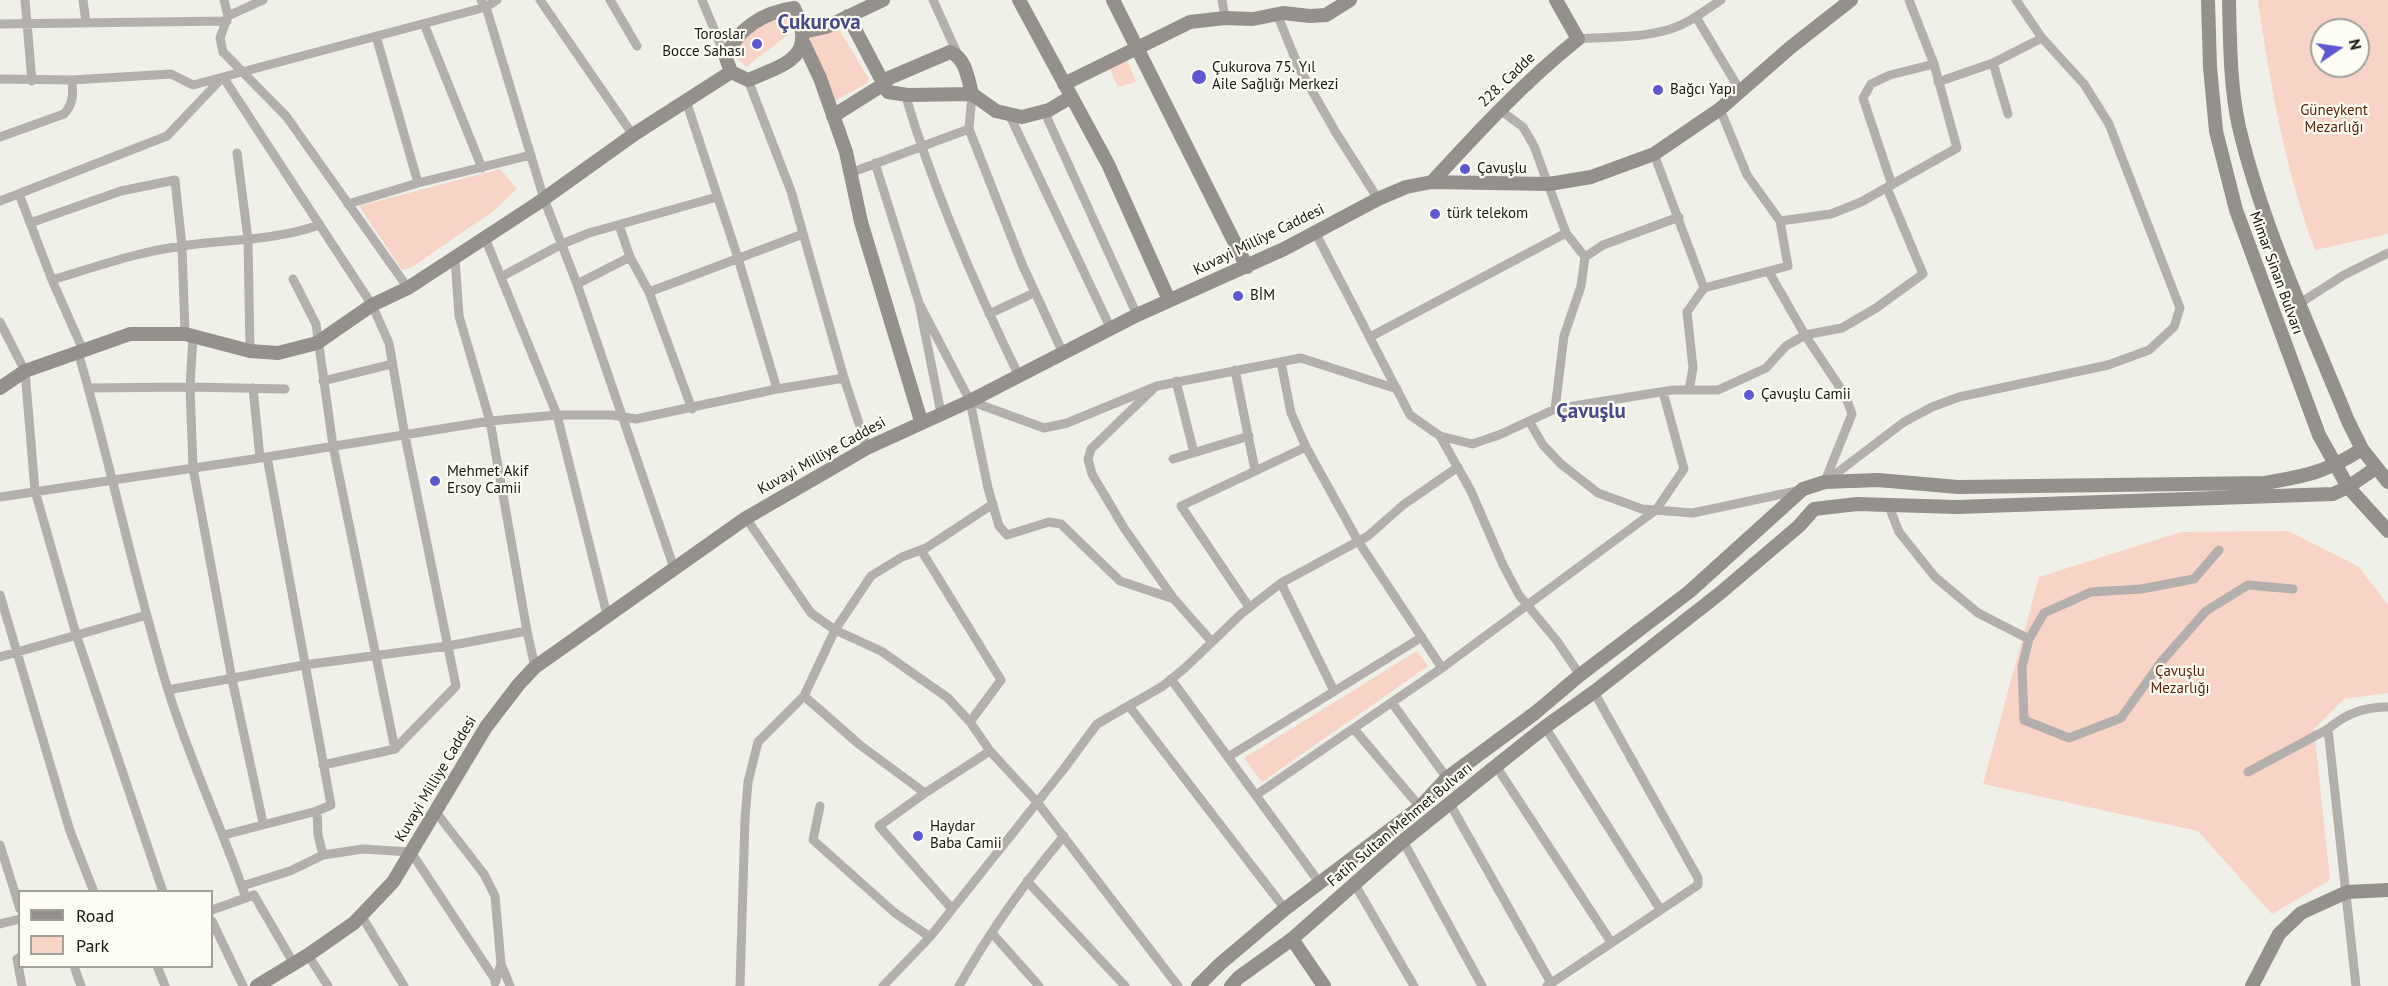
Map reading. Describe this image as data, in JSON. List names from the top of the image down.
{
  "streets": {
    "street": [
      "228. Cadde",
      "Kuvayi Milliye Caddesi",
      "Mimar Sinan Bulvarı",
      "Fatih Sultan Mehmet Bulvarı"
    ]
  },
  "crossings": [
    ["228. Cadde", "Kuvayi Milliye Caddesi"],
    ["Mimar Sinan Bulvarı", "Fatih Sultan Mehmet Bulvarı"]
  ],
  "districts": ["Çukurova", "Çavuşlu"],
  "parks": ["Güneykent Mezarlığı", "Çavuşlu Mezarlığı"],
  "places": [
    "Toroslar Bocce Sahası",
    "Çukurova 75. Yıl Aile Sağlığı Merkezi",
    "Bağcı Yapı",
    "Çavuşlu",
    "türk telekom",
    "BİM",
    "Çavuşlu Camii",
    "Mehmet Akif Ersoy Camii",
    "Haydar Baba Camii"
  ],
  "legend": ["Road", "Park"],
  "north": "right"
}
